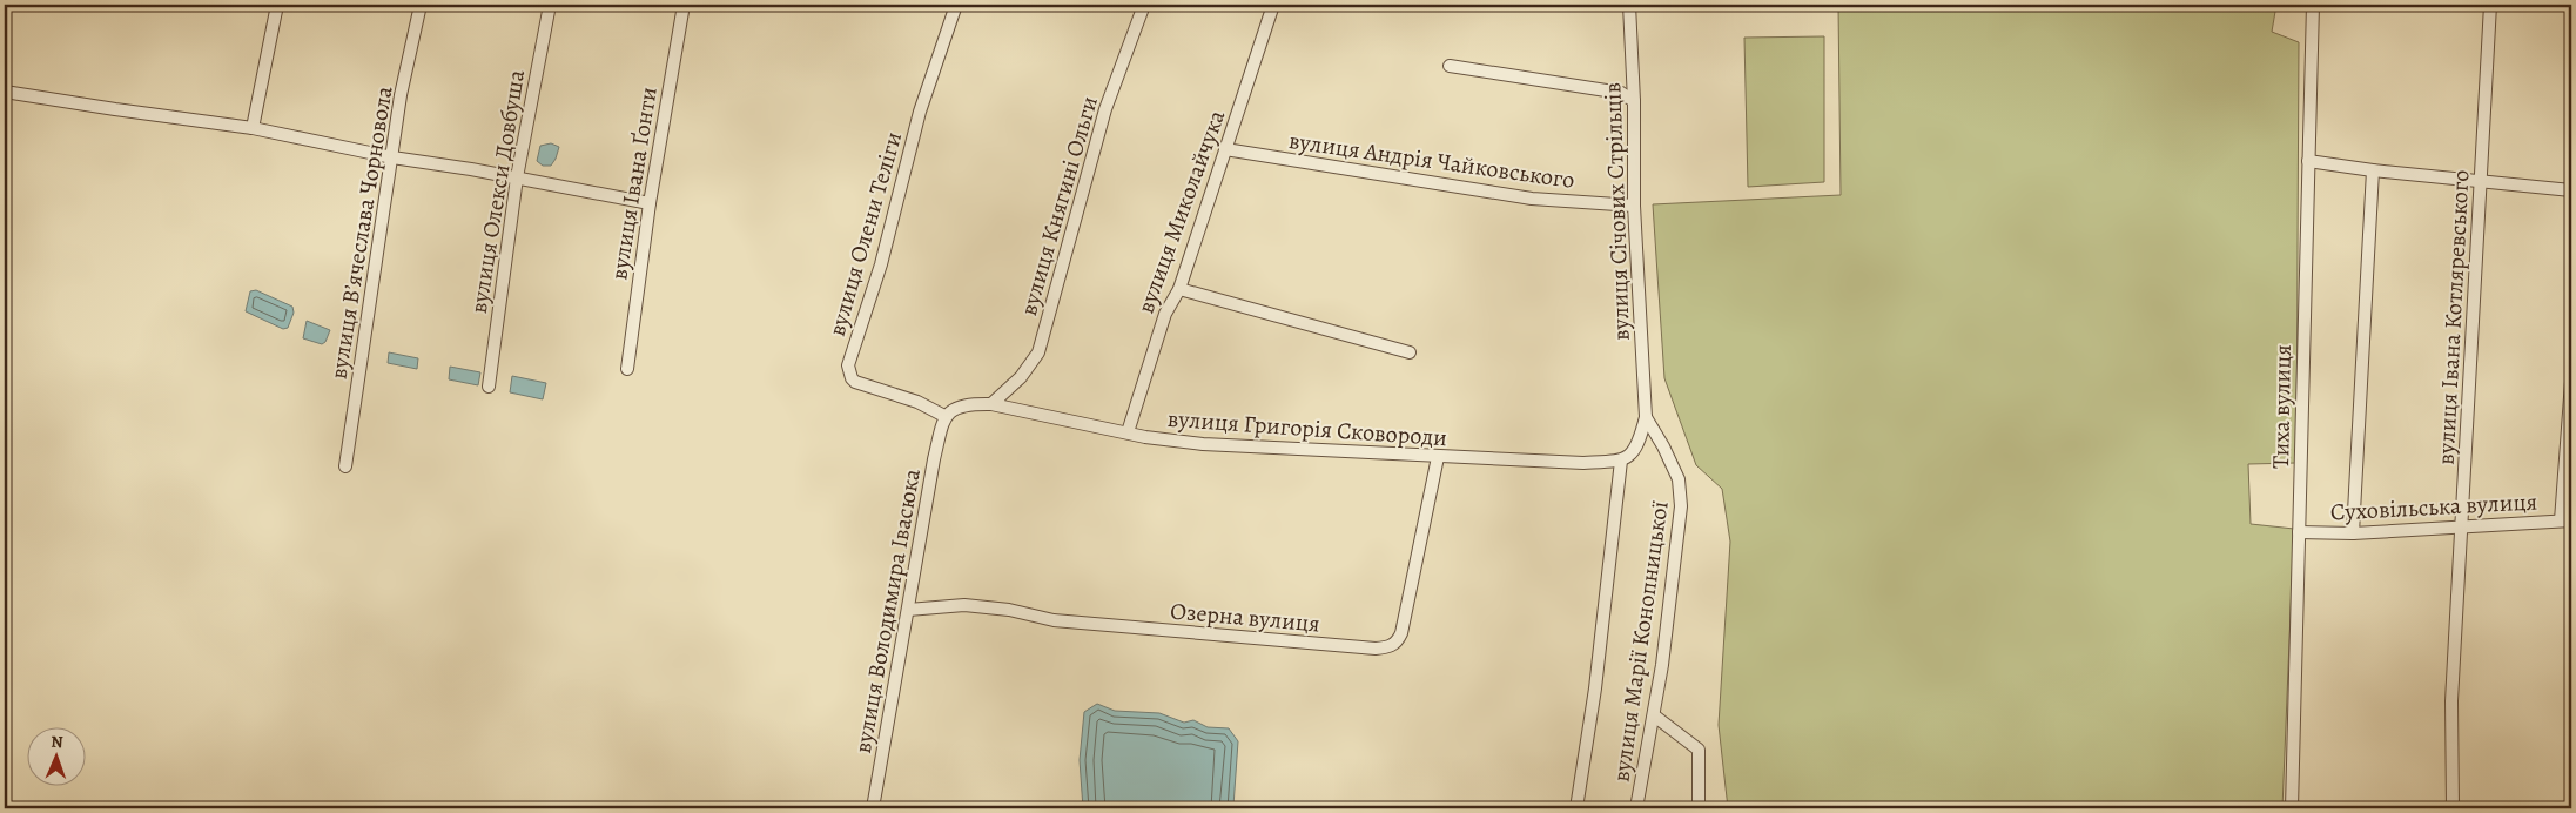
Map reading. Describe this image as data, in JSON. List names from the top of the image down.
{
  "streets": {
    "street": [
      "вулиця Андрія Чайковського",
      "вулиця Івана Ґонти",
      "вулиця Олекси Довбуша",
      "вулиця Княгині Ольги",
      "вулиця Миколайчука",
      "вулиця Січових Стрільців",
      "вулиця Вʼячеслава Чорновола",
      "вулиця Олени Теліги",
      "вулиця Івана Котляревського",
      "Тиха вулиця",
      "вулиця Григорія Сковороди",
      "Суховільська вулиця",
      "вулиця Володимира Івасюка",
      "Озерна вулиця",
      "вулиця Марії Конопницької"
    ]
  },
  "crossings": [
    ["вулиця Андрія Чайковського", "вулиця Миколайчука"],
    ["вулиця Андрія Чайковського", "вулиця Січових Стрільців"],
    ["вулиця Княгині Ольги", "вулиця Григорія Сковороди"],
    ["вулиця Миколайчука", "вулиця Григорія Сковороди"],
    ["вулиця Січових Стрільців", "вулиця Марії Конопницької"],
    ["вулиця Олени Теліги", "вулиця Григорія Сковороди"],
    ["вулиця Олени Теліги", "вулиця Володимира Івасюка"],
    ["вулиця Івана Котляревського", "Суховільська вулиця"],
    ["Тиха вулиця", "Суховільська вулиця"],
    ["вулиця Григорія Сковороди", "вулиця Володимира Івасюка"],
    ["вулиця Григорія Сковороди", "Озерна вулиця"],
    ["вулиця Володимира Івасюка", "Озерна вулиця"]
  ],
  "north": "top"
}
